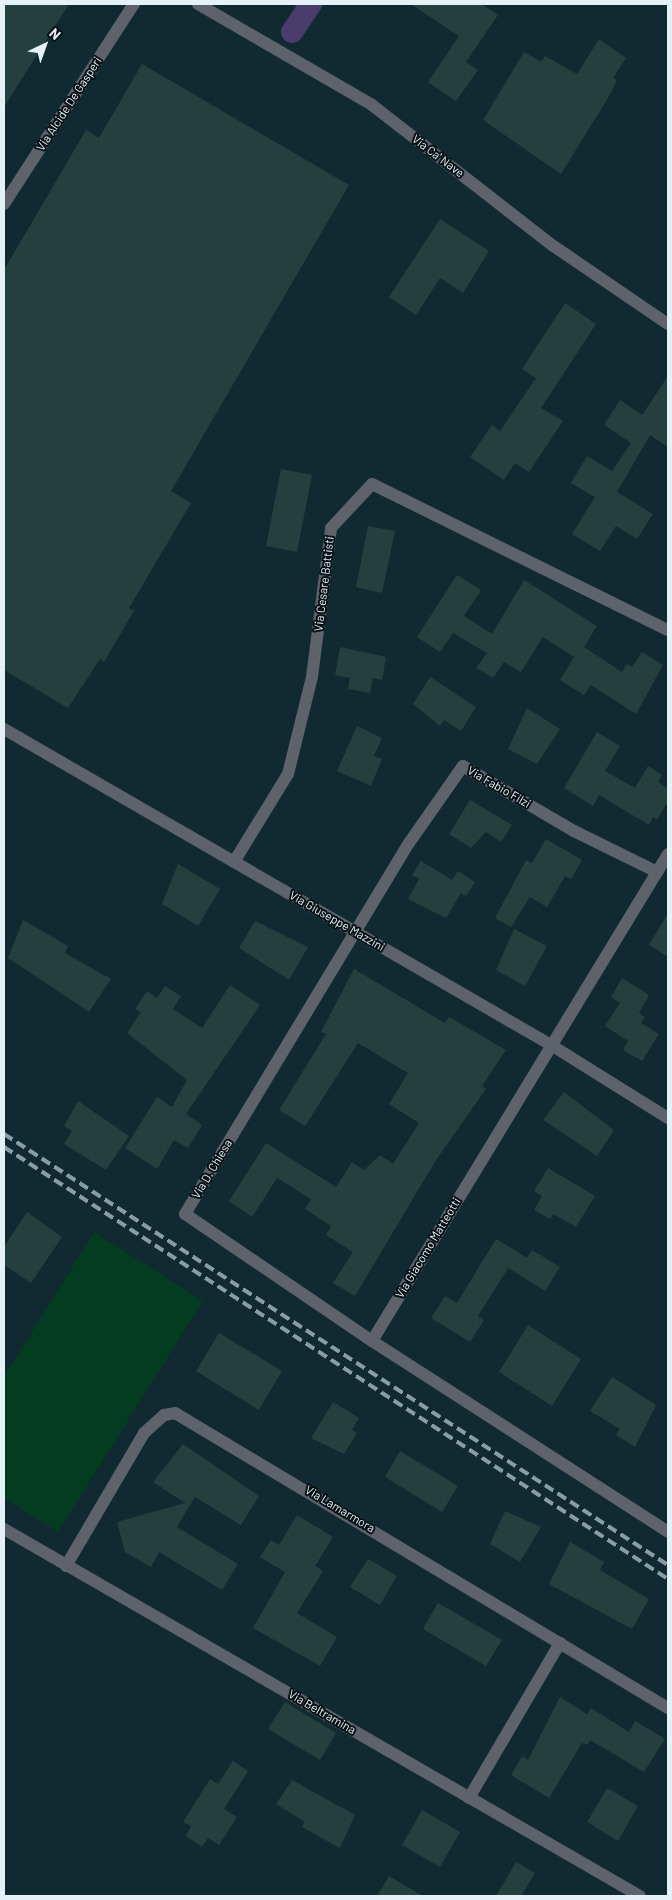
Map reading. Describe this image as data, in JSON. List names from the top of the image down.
{
  "streets": {
    "street": [
      "Via Alcide De Gasperi",
      "Via Ca' Nave",
      "Via Cesare Battisti",
      "Via Fabio Filzi",
      "Via Giuseppe Mazzini",
      "Via D. Chiesa",
      "Via Giacomo Matteotti",
      "Via Lamarmora",
      "Via Beltramina"
    ]
  },
  "crossings": [
    ["Via Cesare Battisti", "Via Giuseppe Mazzini"],
    ["Via Fabio Filzi", "Via Giuseppe Mazzini"],
    ["Via Fabio Filzi", "Via D. Chiesa"],
    ["Via Fabio Filzi", "Via Giacomo Matteotti"],
    ["Via Giuseppe Mazzini", "Via D. Chiesa"],
    ["Via Giuseppe Mazzini", "Via Giacomo Matteotti"],
    ["Via D. Chiesa", "Via Giacomo Matteotti"],
    ["Via Lamarmora", "Via Beltramina"]
  ],
  "north": "top right"
}
